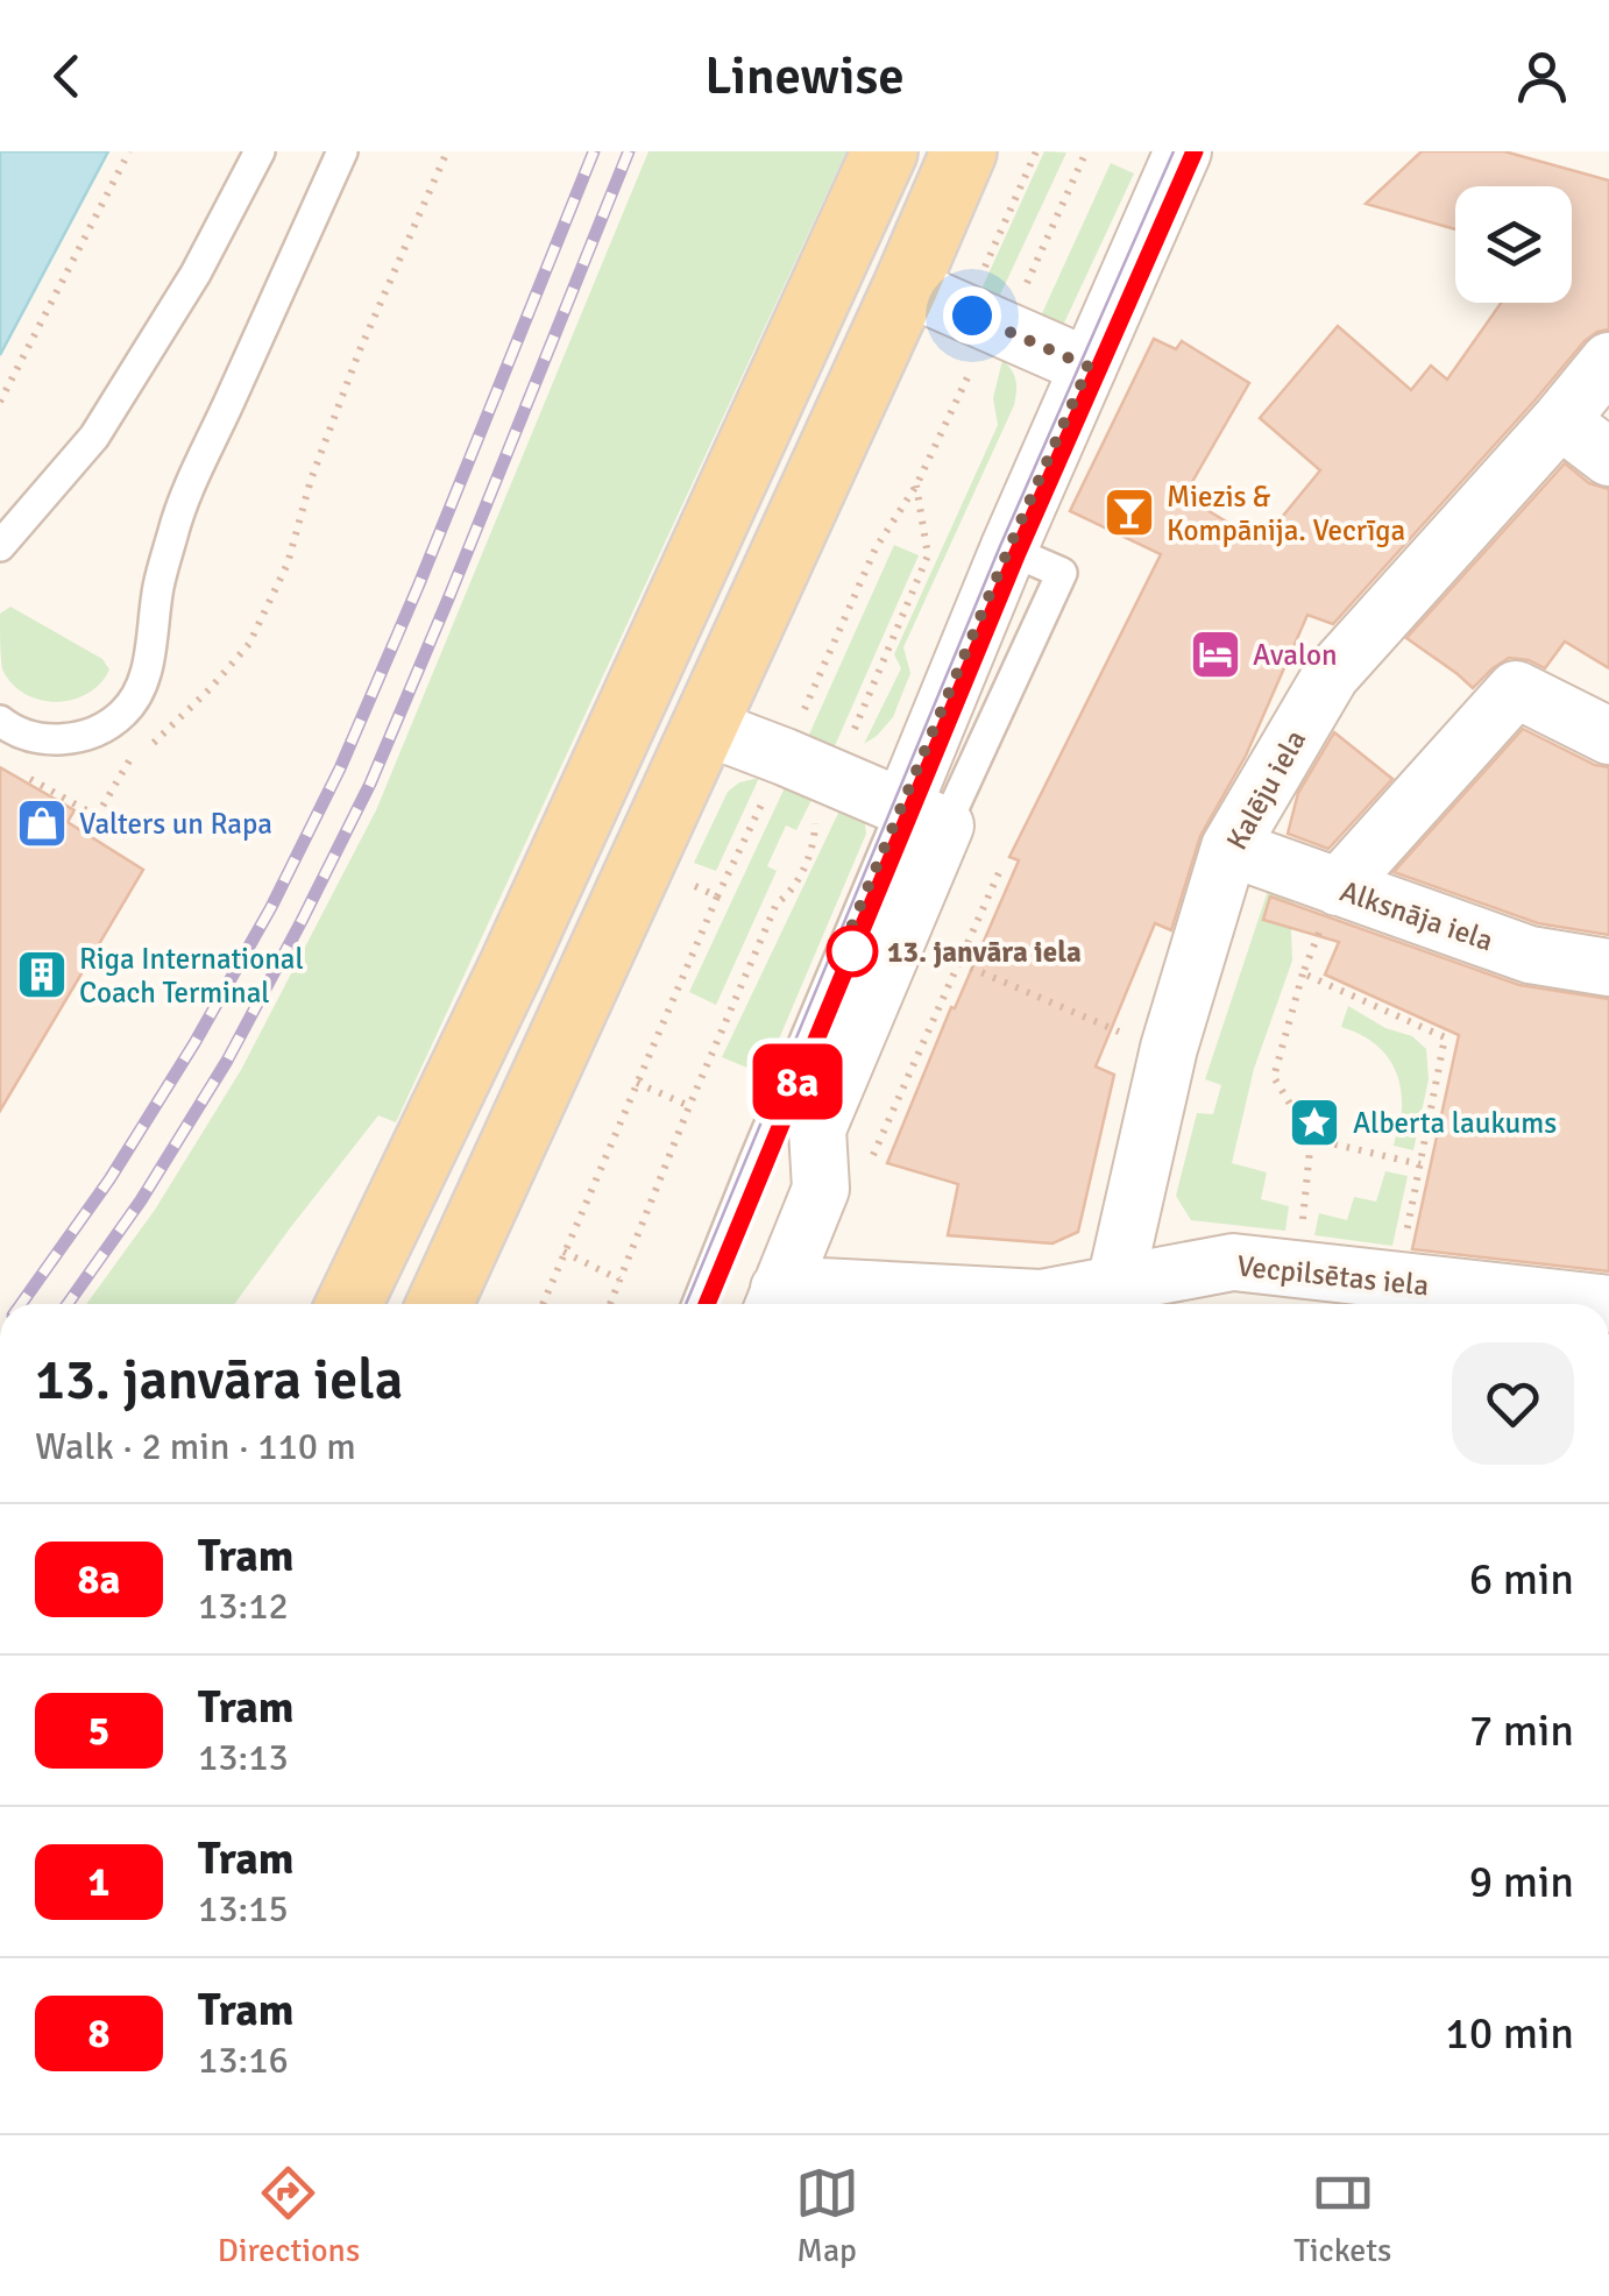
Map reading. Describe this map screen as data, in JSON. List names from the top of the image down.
{
  "streets": {
    "street": ["Kalēju iela", "Alksnāja iela", "Vecpilsētas iela"]
  },
  "crossings": [
    ["Kalēju iela", "Alksnāja iela"],
    ["Kalēju iela", "Vecpilsētas iela"]
  ],
  "places": {
    "bar": ["Miezis & Kompānija. Vecrīga"],
    "hotel": ["Avalon"],
    "shop": ["Valters un Rapa"],
    "other": ["13. janvāra iela"],
    "building": ["Riga International Coach Terminal"],
    "place": ["Alberta laukums"]
  },
  "lines": ["tram line 8a"],
  "page": {
    "header": "Linewise",
    "on_map": "8a",
    "heading": ["13. janvāra iela", "Walk · 2 min · 110 m"],
    "list": [
      {
        "mark": "8a",
        "name": "Tram",
        "note": "13:12",
        "value": "6 min"
      },
      {
        "mark": "5",
        "name": "Tram",
        "note": "13:13",
        "value": "7 min"
      },
      {
        "mark": "1",
        "name": "Tram",
        "note": "13:15",
        "value": "9 min"
      },
      {
        "mark": "8",
        "name": "Tram",
        "note": "13:16",
        "value": "10 min"
      }
    ],
    "tabs": ["Directions", "Map", "Tickets"]
  }
}
